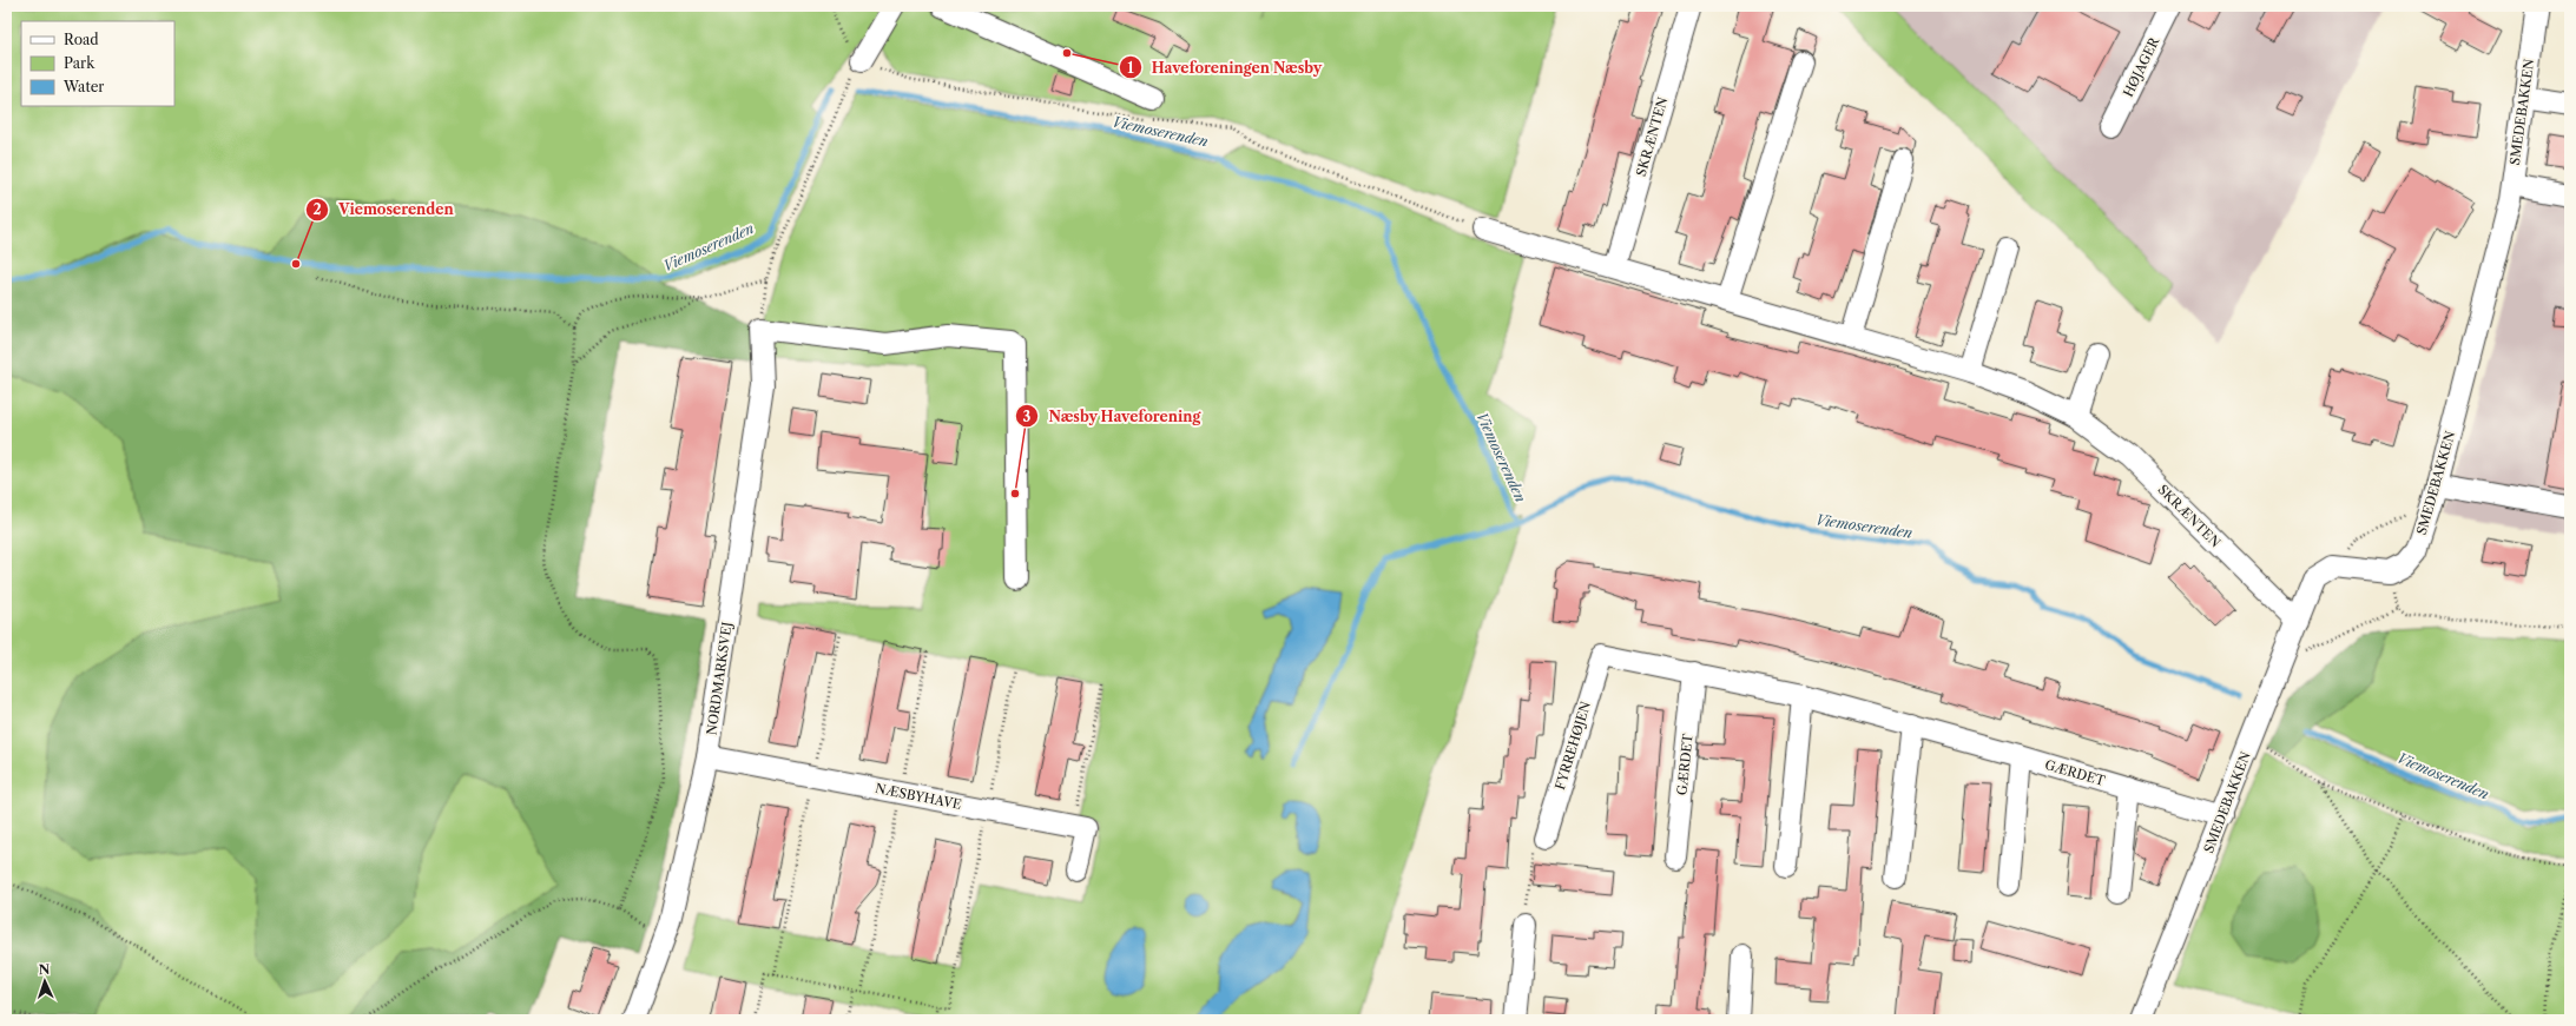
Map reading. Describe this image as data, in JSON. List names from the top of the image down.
{
  "streets": {
    "street": [
      "HØJAGER",
      "SMEDEBAKKEN",
      "SKRÆNTEN",
      "NORDMARKSVEJ",
      "FYRREHØJEN",
      "GÆRDET",
      "NÆSBYHAVE"
    ]
  },
  "crossings": [
    ["SMEDEBAKKEN", "SKRÆNTEN"],
    ["SMEDEBAKKEN", "GÆRDET"],
    ["NORDMARKSVEJ", "NÆSBYHAVE"],
    ["FYRREHØJEN", "GÆRDET"]
  ],
  "water": ["Viemoserenden"],
  "places": ["Haveforeningen Næsby", "Viemoserenden", "Næsby Haveforening"],
  "legend": ["Road", "Park", "Water"],
  "north": "top"
}
